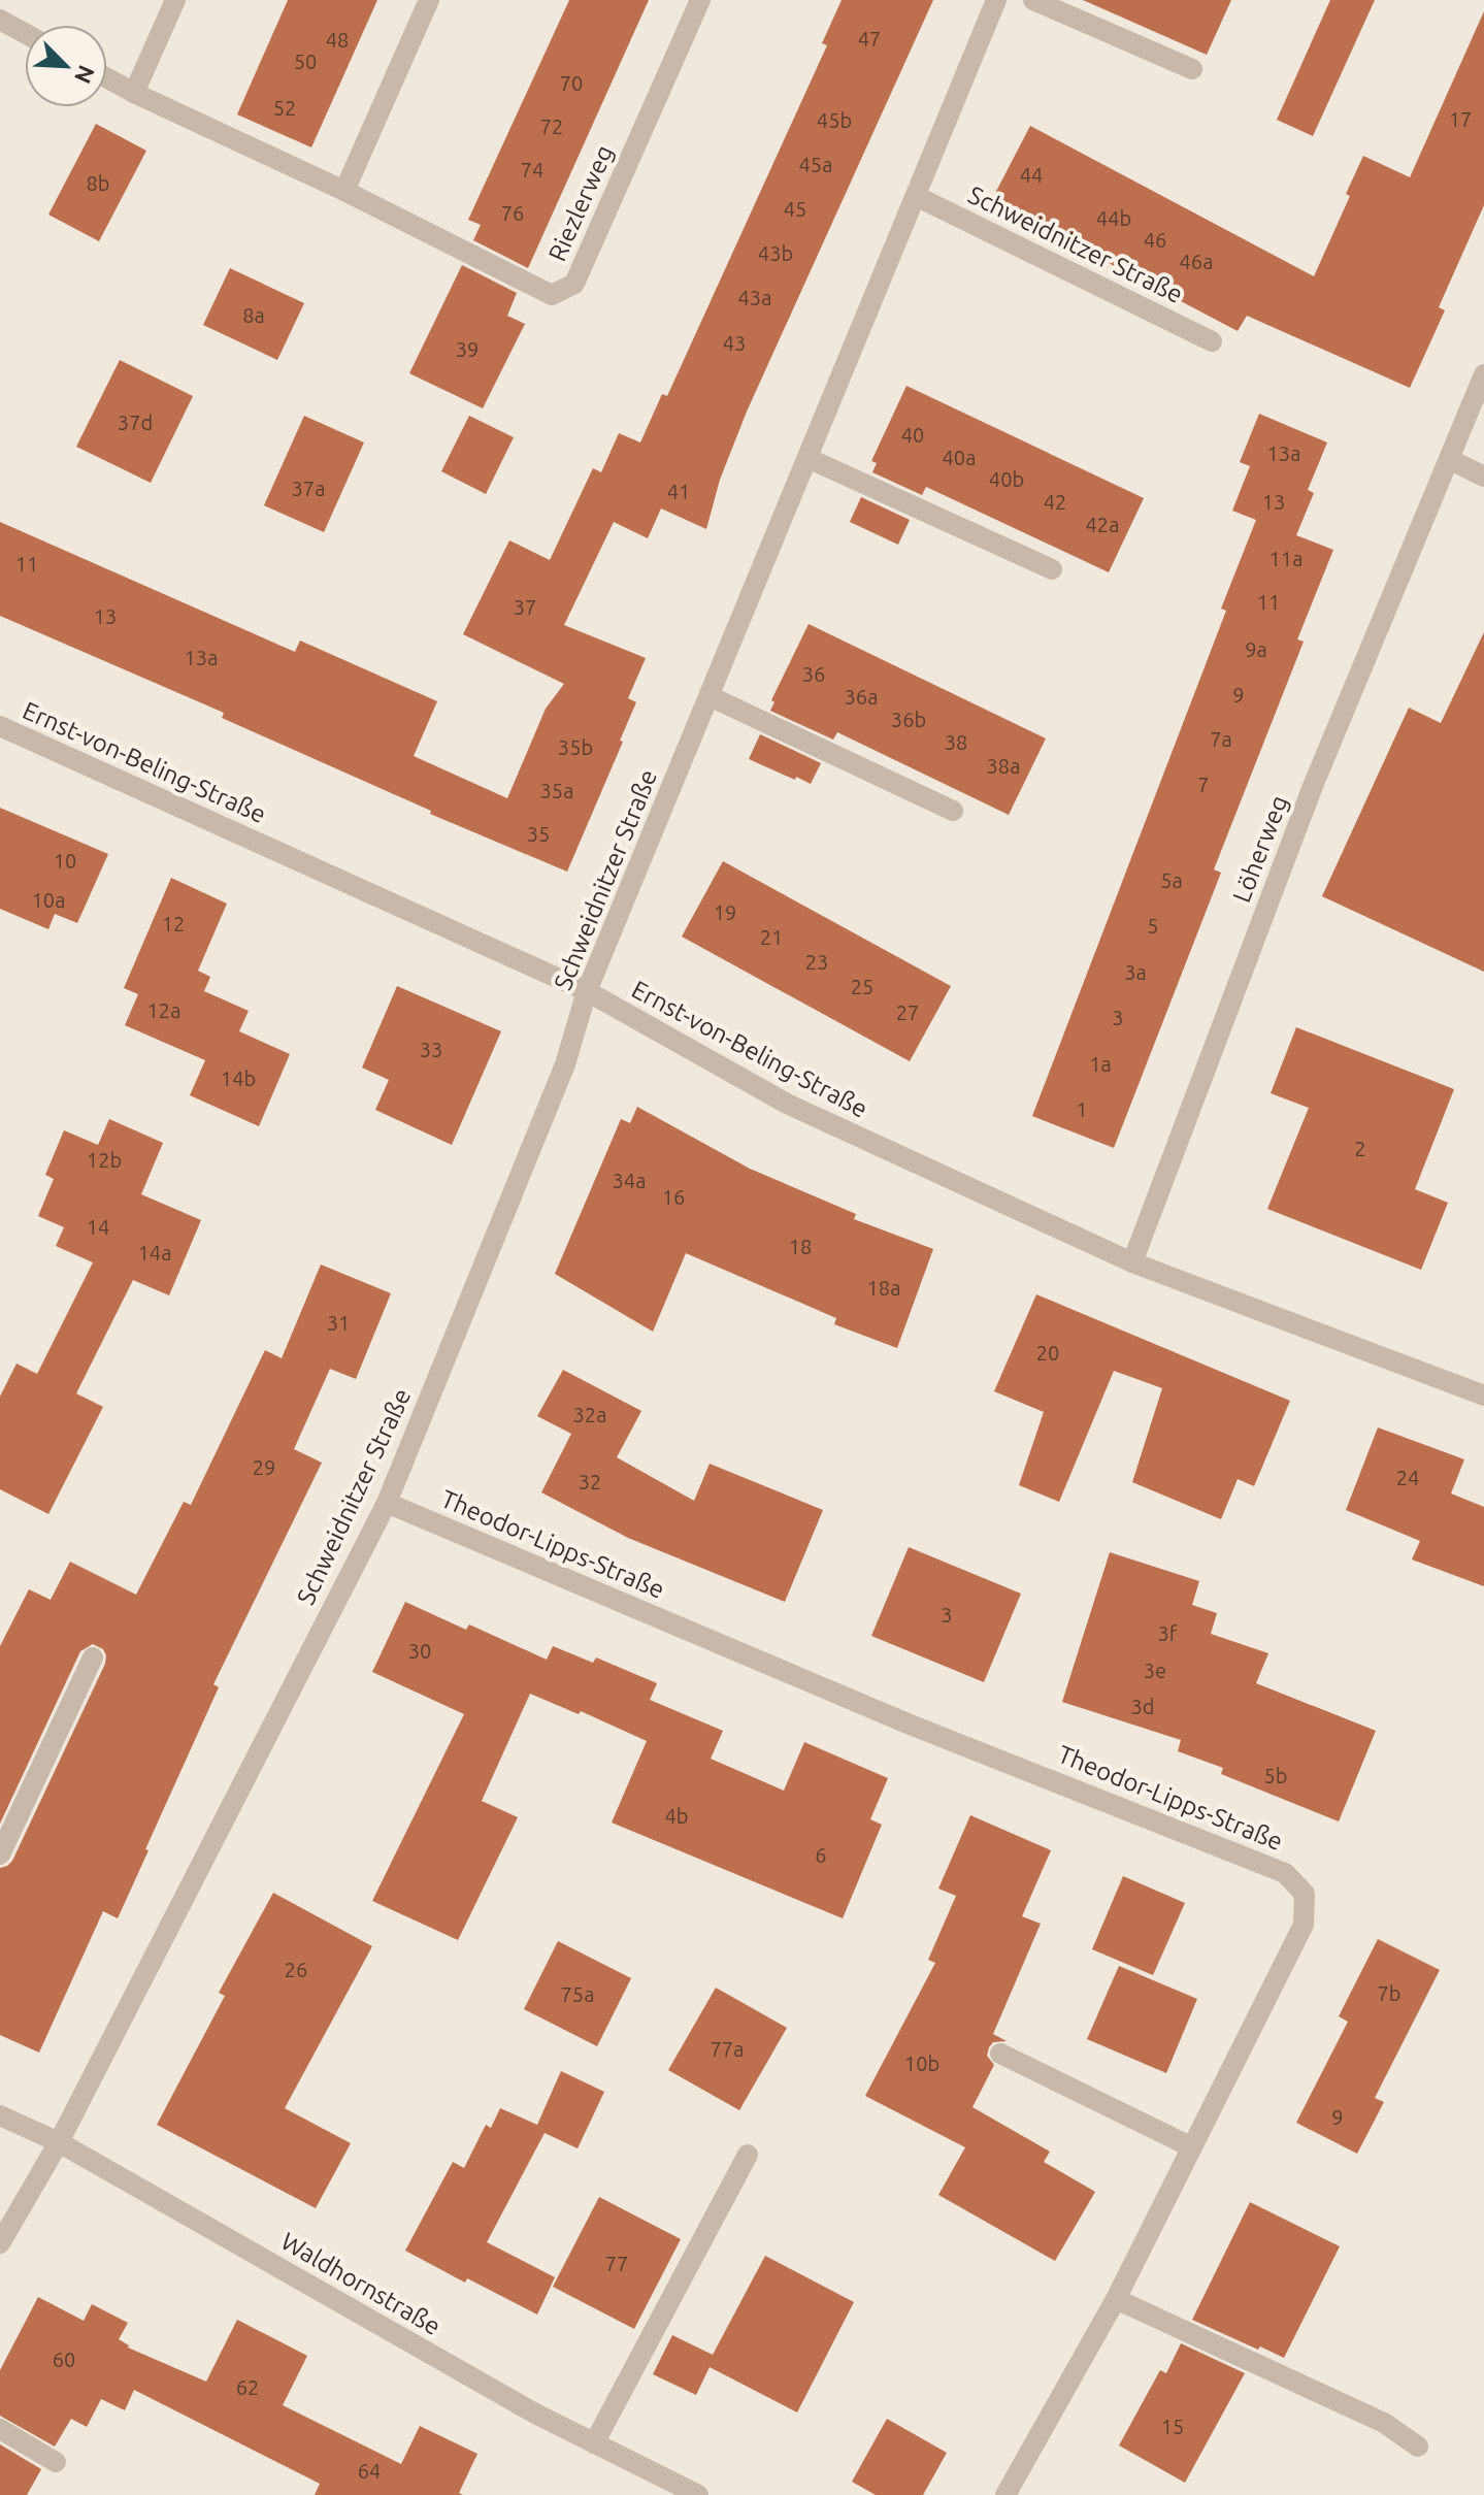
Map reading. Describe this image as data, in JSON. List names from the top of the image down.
{
  "streets": {
    "street": [
      "Riezlerweg",
      "Schweidnitzer Straße",
      "Ernst-von-Beling-Straße",
      "Löherweg",
      "Theodor-Lipps-Straße",
      "Waldhornstraße"
    ]
  },
  "crossings": [
    ["Schweidnitzer Straße", "Ernst-von-Beling-Straße"],
    ["Schweidnitzer Straße", "Theodor-Lipps-Straße"],
    ["Schweidnitzer Straße", "Waldhornstraße"],
    ["Ernst-von-Beling-Straße", "Löherweg"]
  ],
  "house_numbers": [
    "47",
    "48",
    "50",
    "70",
    "52",
    "17",
    "45b",
    "72",
    "45a",
    "74",
    "44",
    "8b",
    "45",
    "76",
    "44b",
    "46",
    "43b",
    "46a",
    "43a",
    "8a",
    "43",
    "39",
    "37d",
    "40",
    "13a",
    "40a",
    "40b",
    "37a",
    "41",
    "42",
    "13",
    "42a",
    "11a",
    "11",
    "11",
    "37",
    "13",
    "9a",
    "13a",
    "36",
    "9",
    "36a",
    "36b",
    "7a",
    "38",
    "35b",
    "38a",
    "7",
    "35a",
    "35",
    "10",
    "5a",
    "10a",
    "19",
    "12",
    "5",
    "21",
    "23",
    "3a",
    "25",
    "12a",
    "27",
    "3",
    "33",
    "1a",
    "14b",
    "1",
    "2",
    "12b",
    "34a",
    "16",
    "14",
    "18",
    "14a",
    "18a",
    "31",
    "20",
    "32a",
    "29",
    "24",
    "32",
    "3",
    "3f",
    "30",
    "3e",
    "3d",
    "5b",
    "4b",
    "6",
    "26",
    "7b",
    "75a",
    "77a",
    "10b",
    "9",
    "77",
    "60",
    "62",
    "15",
    "64"
  ],
  "north": "bottom right"
}
